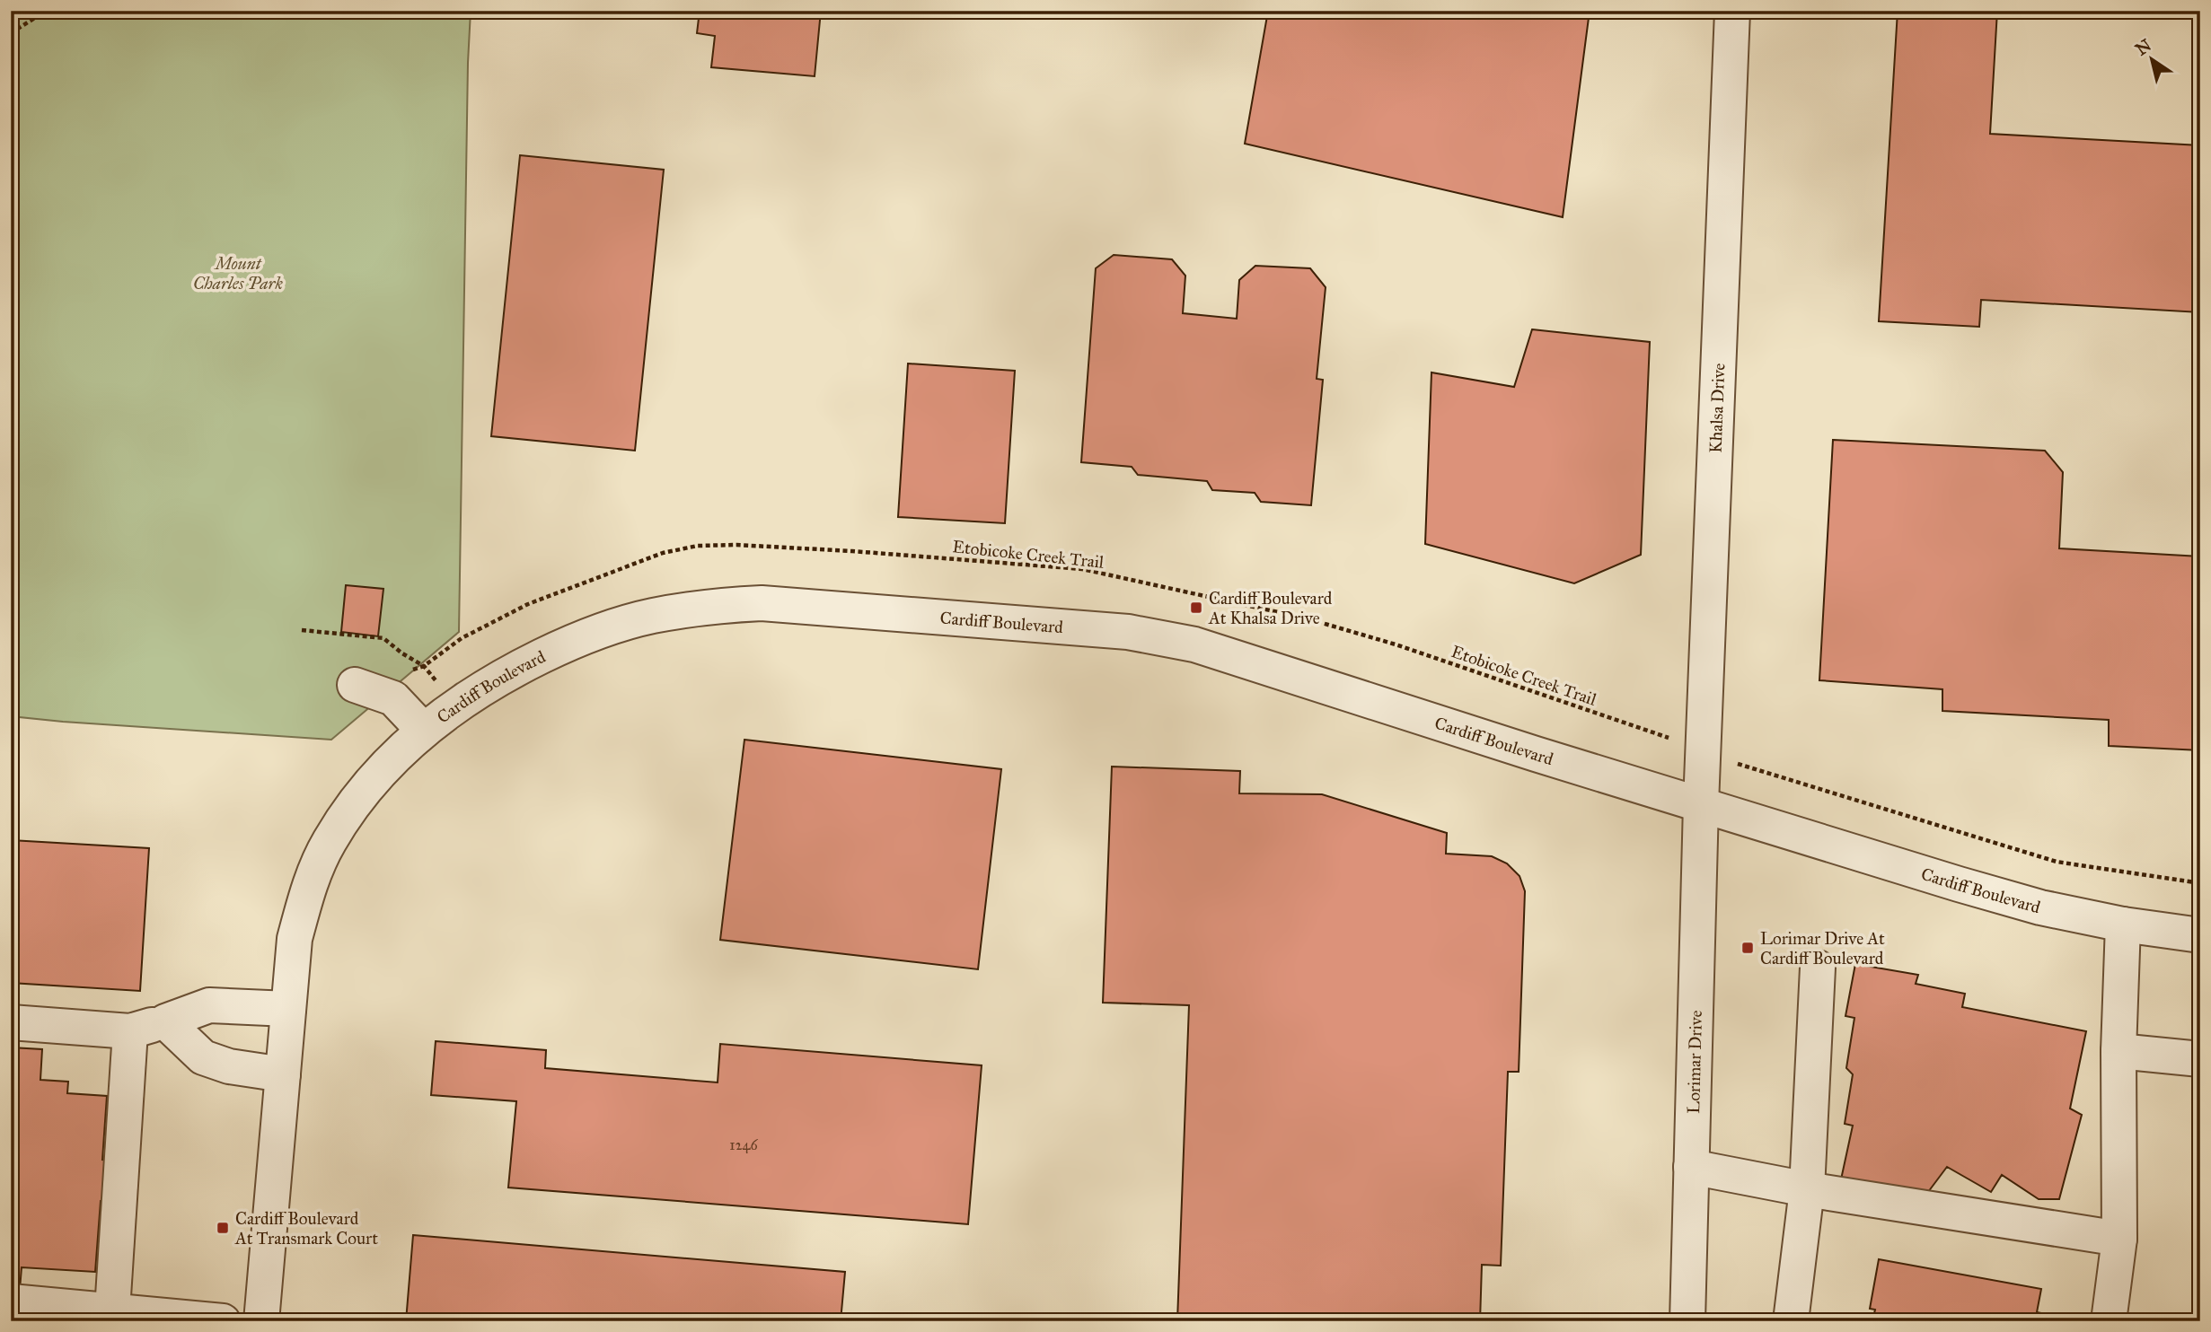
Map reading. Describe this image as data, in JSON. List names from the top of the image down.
{
  "streets": {
    "street": ["Khalsa Drive", "Cardiff Boulevard", "Lorimar Drive"],
    "path": ["Etobicoke Creek Trail"]
  },
  "crossings": [
    ["Khalsa Drive", "Cardiff Boulevard"],
    ["Khalsa Drive", "Lorimar Drive"],
    ["Cardiff Boulevard", "Lorimar Drive"]
  ],
  "parks": ["Mount Charles Park"],
  "places": {
    "transit": ["Cardiff Boulevard At Khalsa Drive", "Lorimar Drive At Cardiff Boulevard", "Cardiff Boulevard At Transmark Court"]
  },
  "house_numbers": ["1246"],
  "north": "top left"
}
